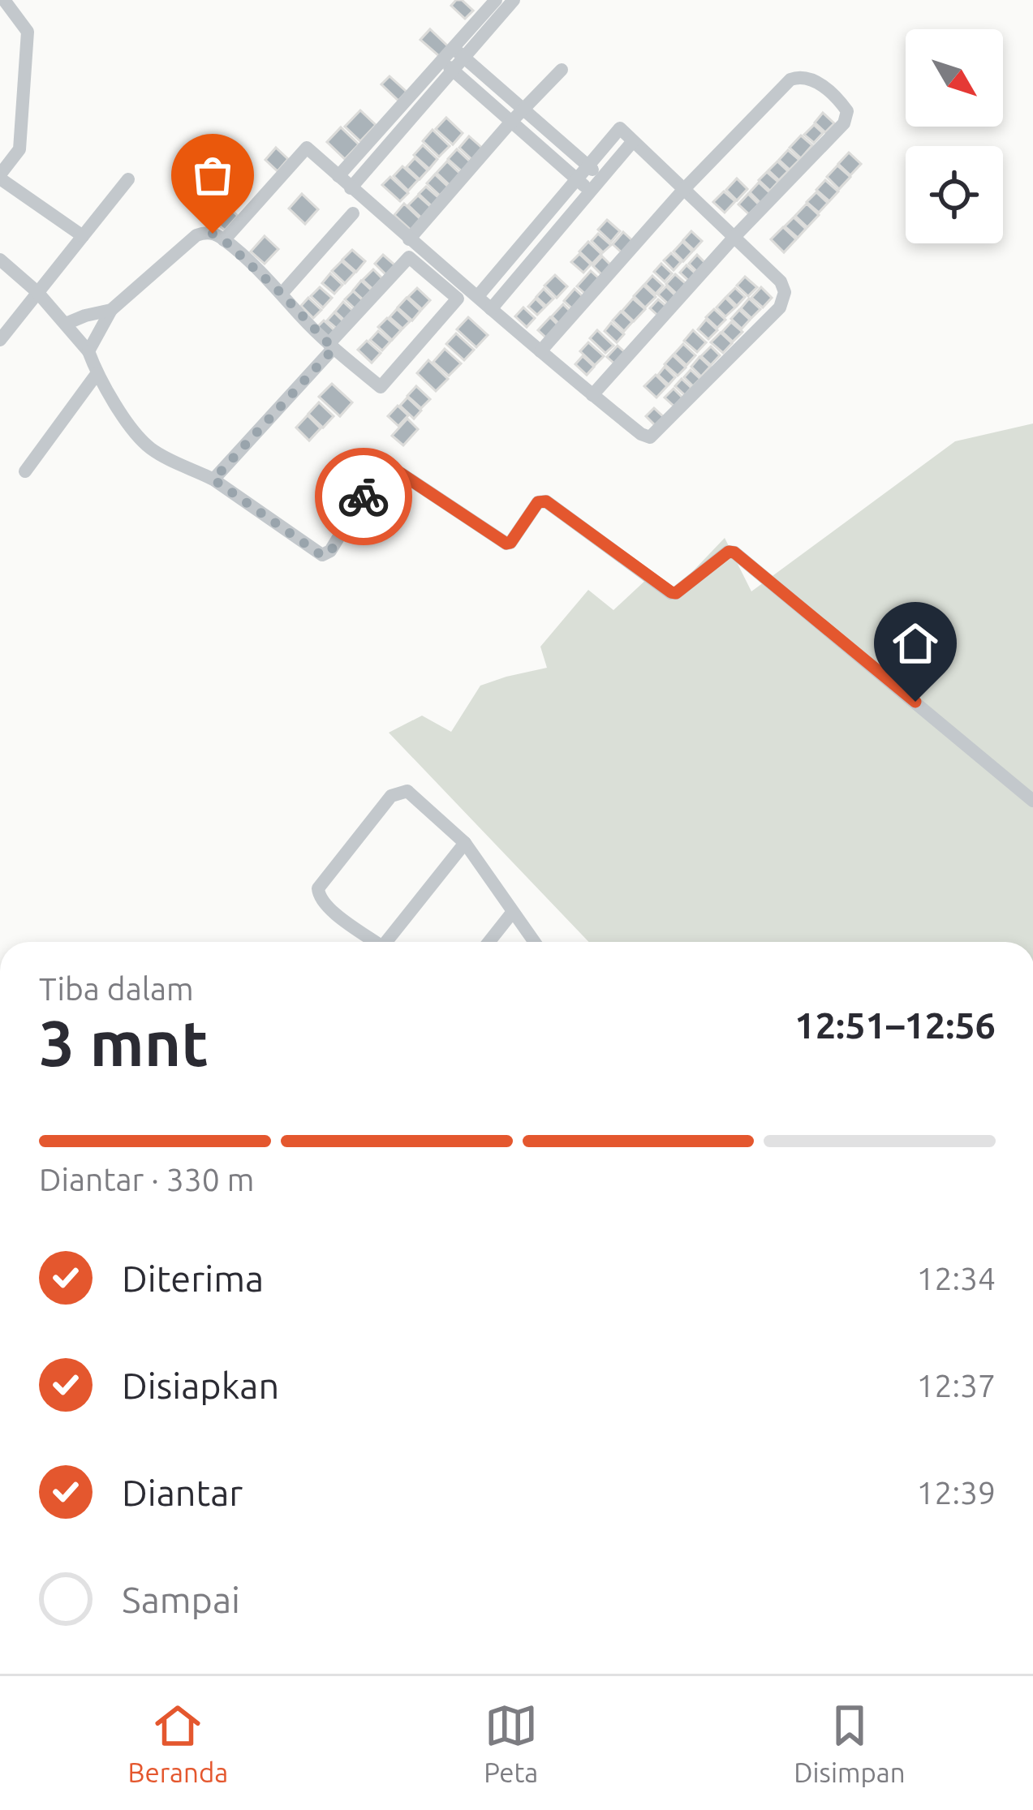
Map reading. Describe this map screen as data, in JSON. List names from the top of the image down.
{
  "north": "bottom right",
  "page": {
    "heading": ["3 mnt", "Tiba dalam", "12:51–12:56"],
    "bar": "Diantar · 330 m",
    "list": [
      ["Diterima", "12:34"],
      ["Disiapkan", "12:37"],
      ["Diantar", "12:39"],
      "Sampai"
    ],
    "tabs": ["Beranda", "Peta", "Disimpan"]
  }
}
